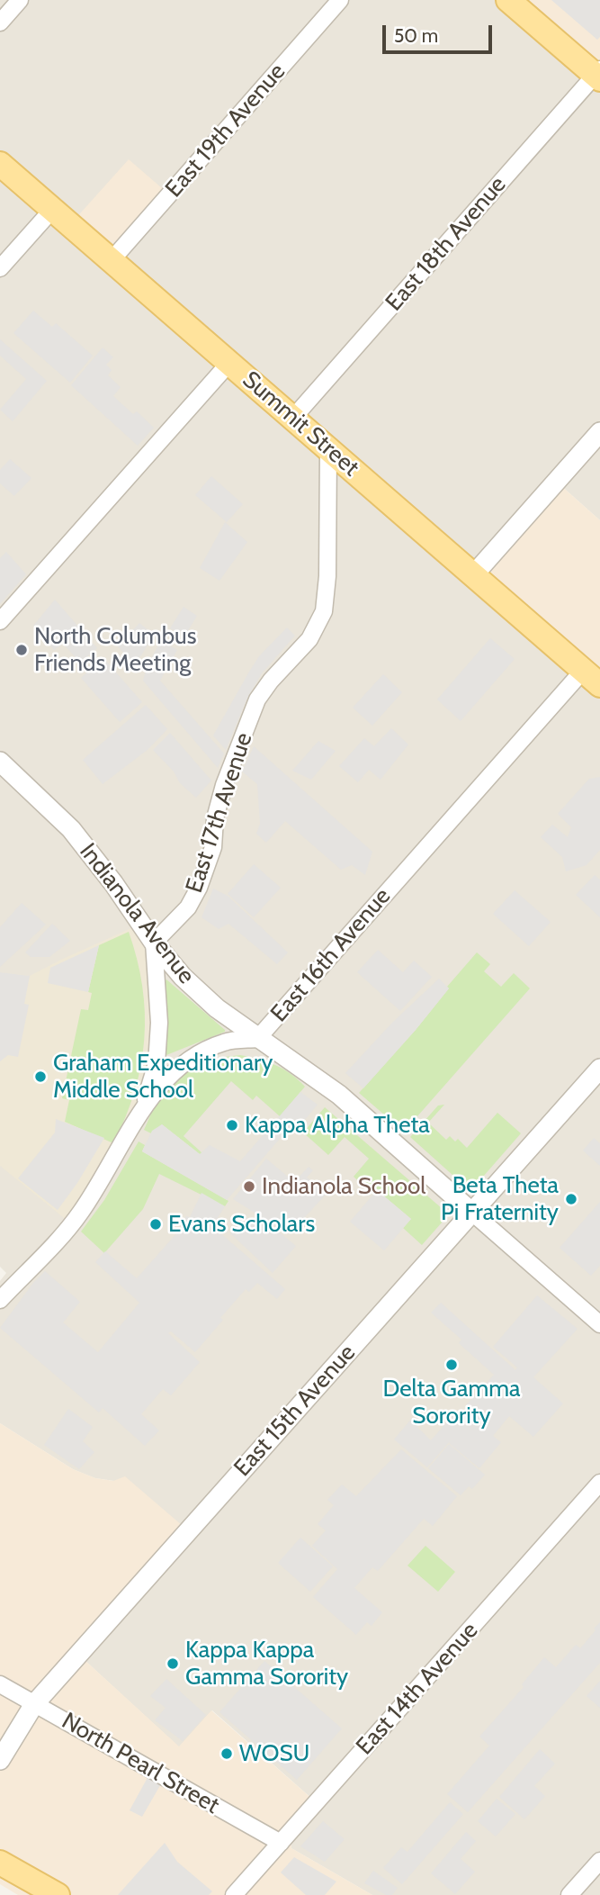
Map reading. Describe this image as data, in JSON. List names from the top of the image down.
{
  "streets": {
    "main road": ["Summit Street"],
    "street": [
      "East 19th Avenue",
      "East 18th Avenue",
      "East 17th Avenue",
      "Indianola Avenue",
      "East 16th Avenue",
      "East 15th Avenue",
      "East 14th Avenue",
      "North Pearl Street"
    ]
  },
  "crossings": [
    ["East 19th Avenue", "Summit Street"],
    ["East 18th Avenue", "Summit Street"],
    ["Summit Street", "East 17th Avenue"],
    ["Summit Street", "East 16th Avenue"],
    ["East 17th Avenue", "Indianola Avenue"],
    ["Indianola Avenue", "East 16th Avenue"],
    ["Indianola Avenue", "East 15th Avenue"],
    ["East 15th Avenue", "North Pearl Street"],
    ["East 14th Avenue", "North Pearl Street"]
  ],
  "places": [
    "North Columbus Friends Meeting",
    "Graham Expeditionary Middle School",
    "Kappa Alpha Theta",
    "Indianola School",
    "Beta Theta Pi Fraternity",
    "Evans Scholars",
    "Delta Gamma Sorority",
    "Kappa Kappa Gamma Sorority",
    "WOSU"
  ],
  "scale_bar": "50 m"
}
